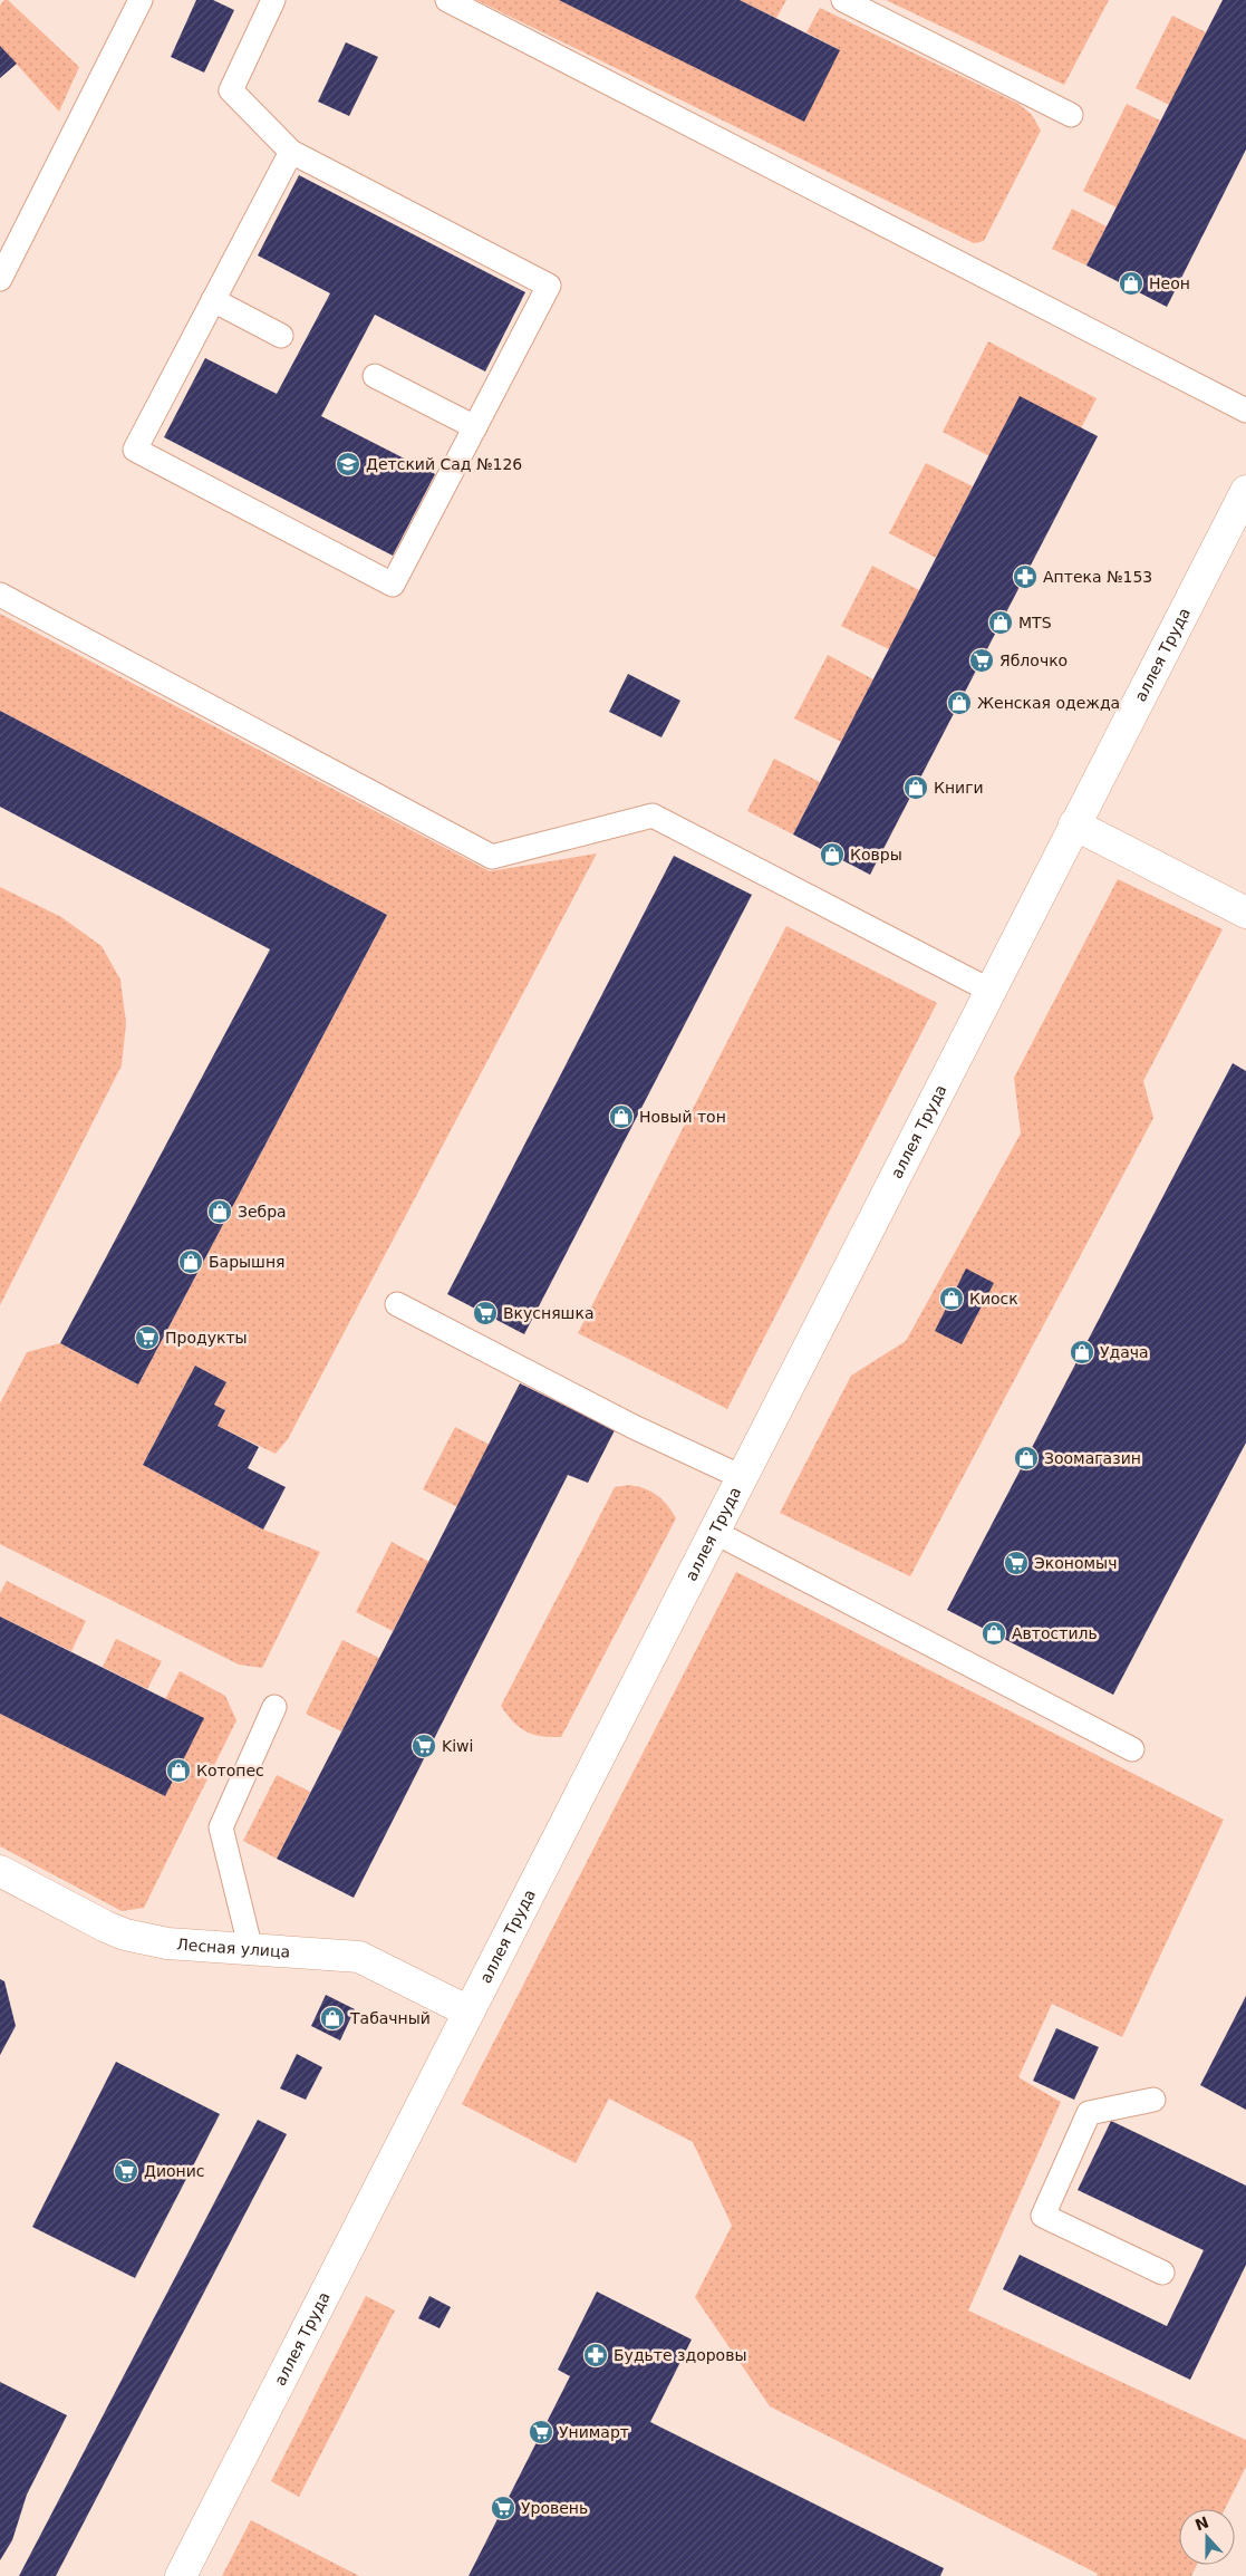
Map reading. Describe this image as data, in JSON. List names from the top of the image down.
{
  "streets": {
    "street": ["аллея Труда", "Лесная улица"]
  },
  "crossings": [
    ["аллея Труда", "Лесная улица"]
  ],
  "places": {
    "shop": [
      "Неон",
      "MTS",
      "Женская одежда",
      "Книги",
      "Ковры",
      "Новый тон",
      "Зебра",
      "Барышня",
      "Киоск",
      "Удача",
      "Зоомагазин",
      "Автостиль",
      "Котопес",
      "Табачный"
    ],
    "school or university": ["Детский Сад №126"],
    "pharmacy": ["Аптека №153", "Будьте здоровы"],
    "supermarket": [
      "Яблочко",
      "Вкусняшка",
      "Продукты",
      "Экономыч",
      "Kiwi",
      "Дионис",
      "Унимарт",
      "Уровень"
    ]
  },
  "north": "top"
}
